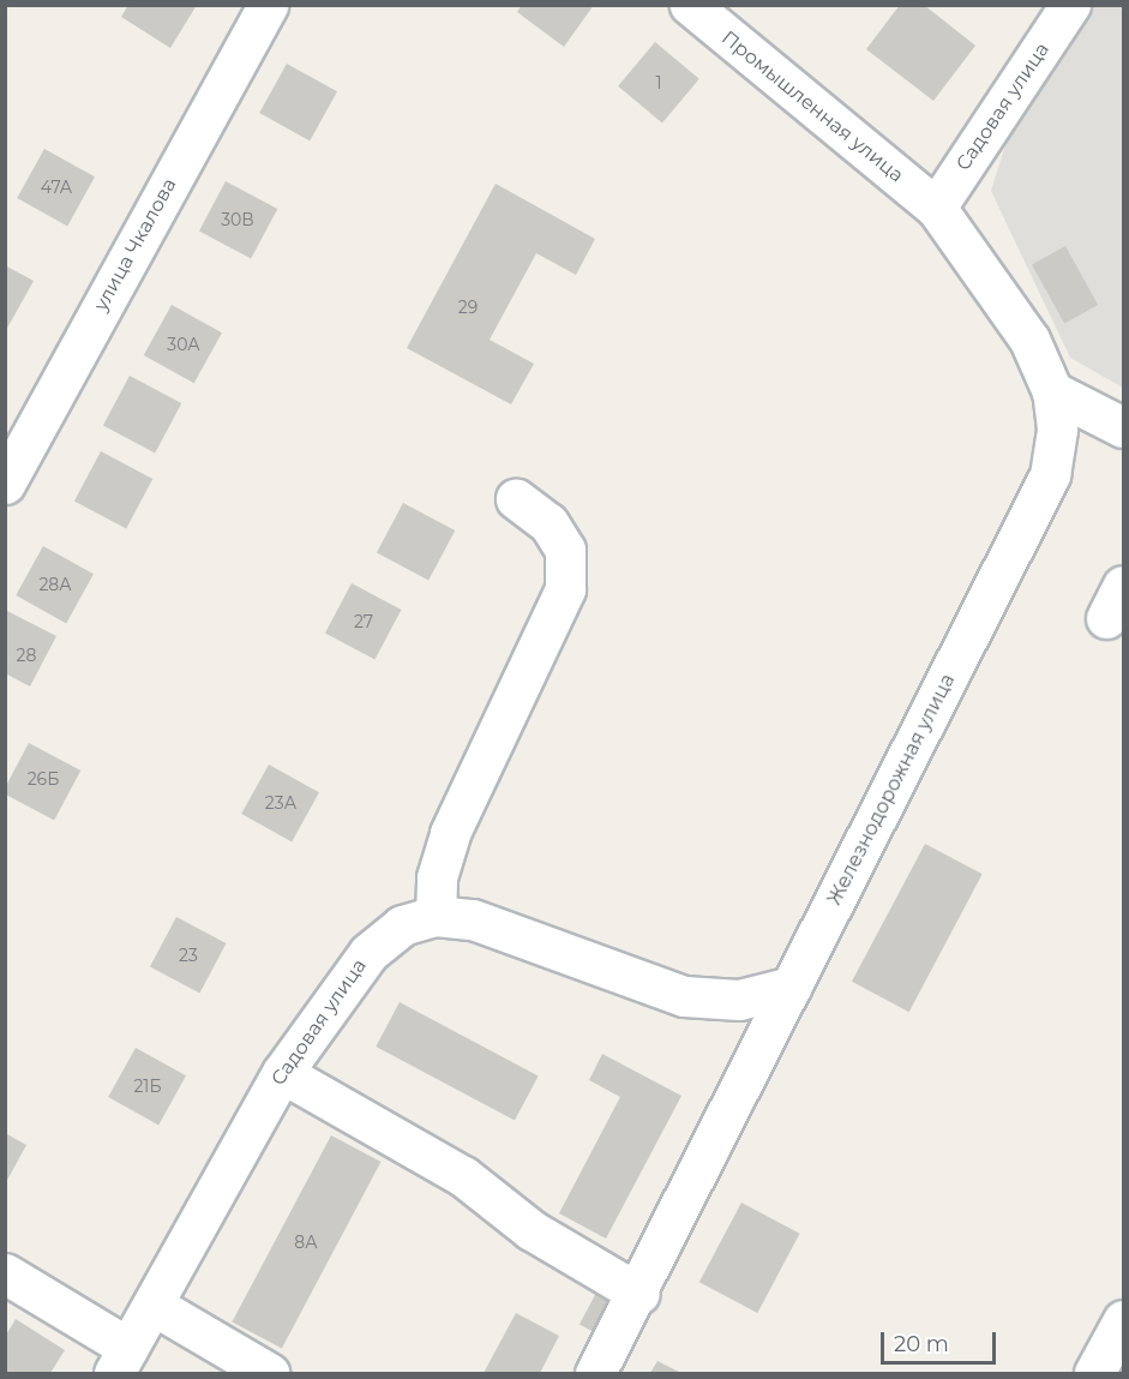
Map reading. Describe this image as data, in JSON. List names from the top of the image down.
{
  "streets": {
    "street": [
      "Промышленная улица",
      "Садовая улица",
      "улица Чкалова",
      "Железнодорожная улица"
    ]
  },
  "crossings": [
    ["Промышленная улица", "Садовая улица"],
    ["Промышленная улица", "Железнодорожная улица"],
    ["Садовая улица", "Железнодорожная улица"]
  ],
  "house_numbers": [
    "1",
    "47А",
    "30В",
    "29",
    "30А",
    "28А",
    "27",
    "28",
    "26Б",
    "23А",
    "23",
    "21Б",
    "8А"
  ],
  "scale_bar": "20 m"
}
